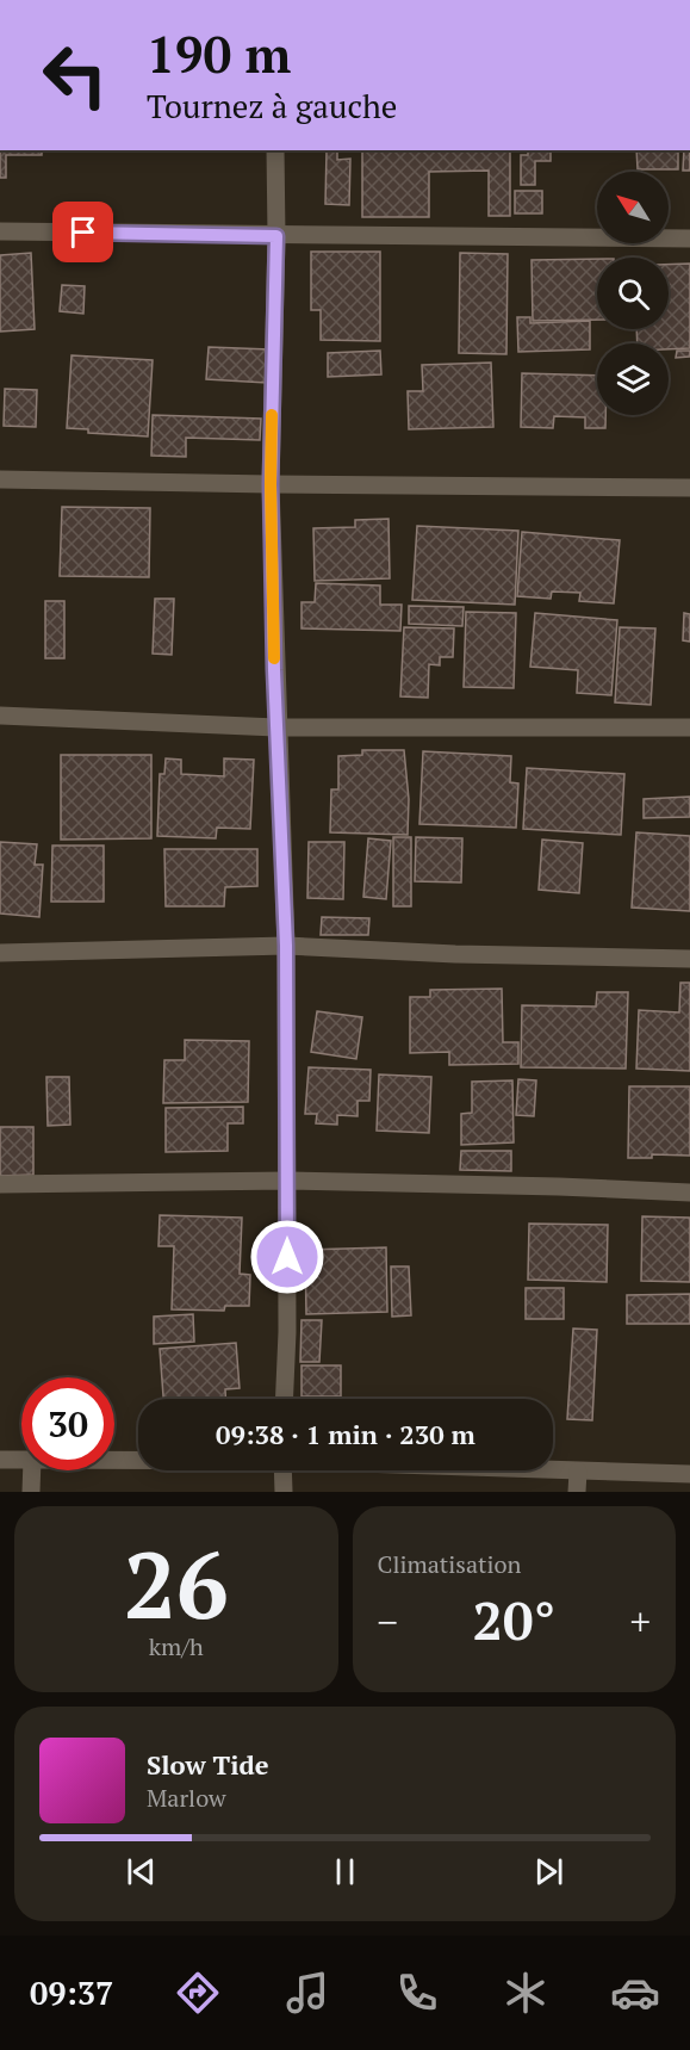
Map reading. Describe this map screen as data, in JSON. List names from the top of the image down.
{
  "north": "top left",
  "page": {
    "turn": ["190 m", "Tournez à gauche"],
    "limit": "30",
    "trip": "09:38 · 1 min · 230 m",
    "tile": [
      ["26", "km/h"],
      "Climatisation"
    ],
    "heat": ["−", "20°", "+"],
    "song": ["Slow Tide", "Marlow"],
    "tabs": "09:37"
  }
}
